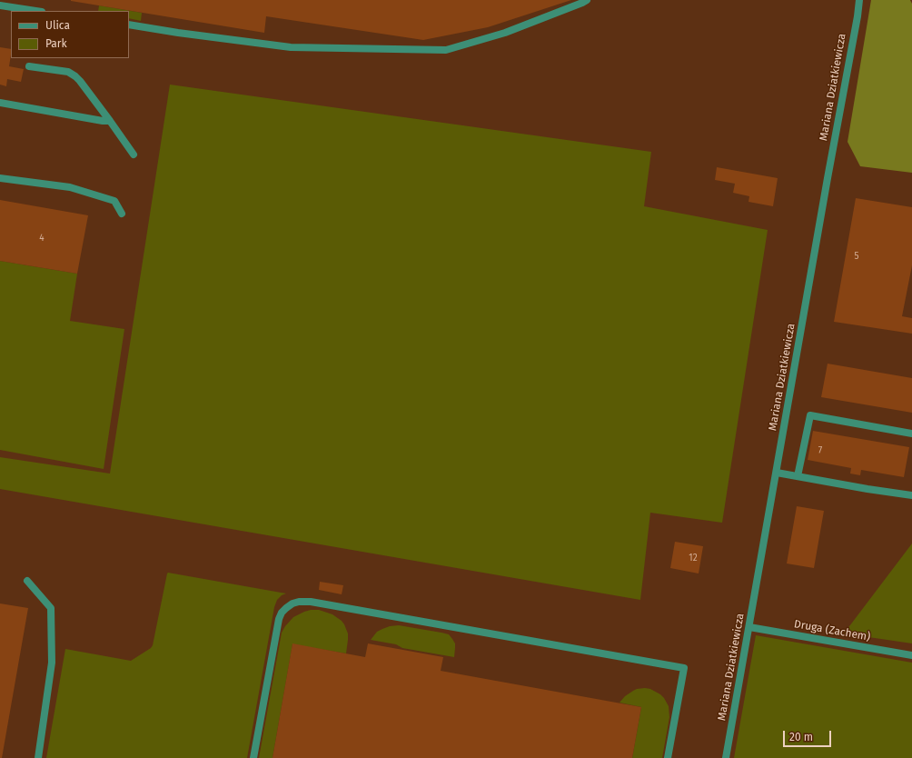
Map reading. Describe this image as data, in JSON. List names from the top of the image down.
{
  "streets": {
    "street": ["Mariana Dziatkiewicza", "Druga (Zachem)"]
  },
  "crossings": [
    ["Mariana Dziatkiewicza", "Druga (Zachem)"]
  ],
  "house_numbers": [
    "4",
    "5",
    "7",
    "12"
  ],
  "legend": ["Ulica", "Park"],
  "scale_bar": "20 m"
}
